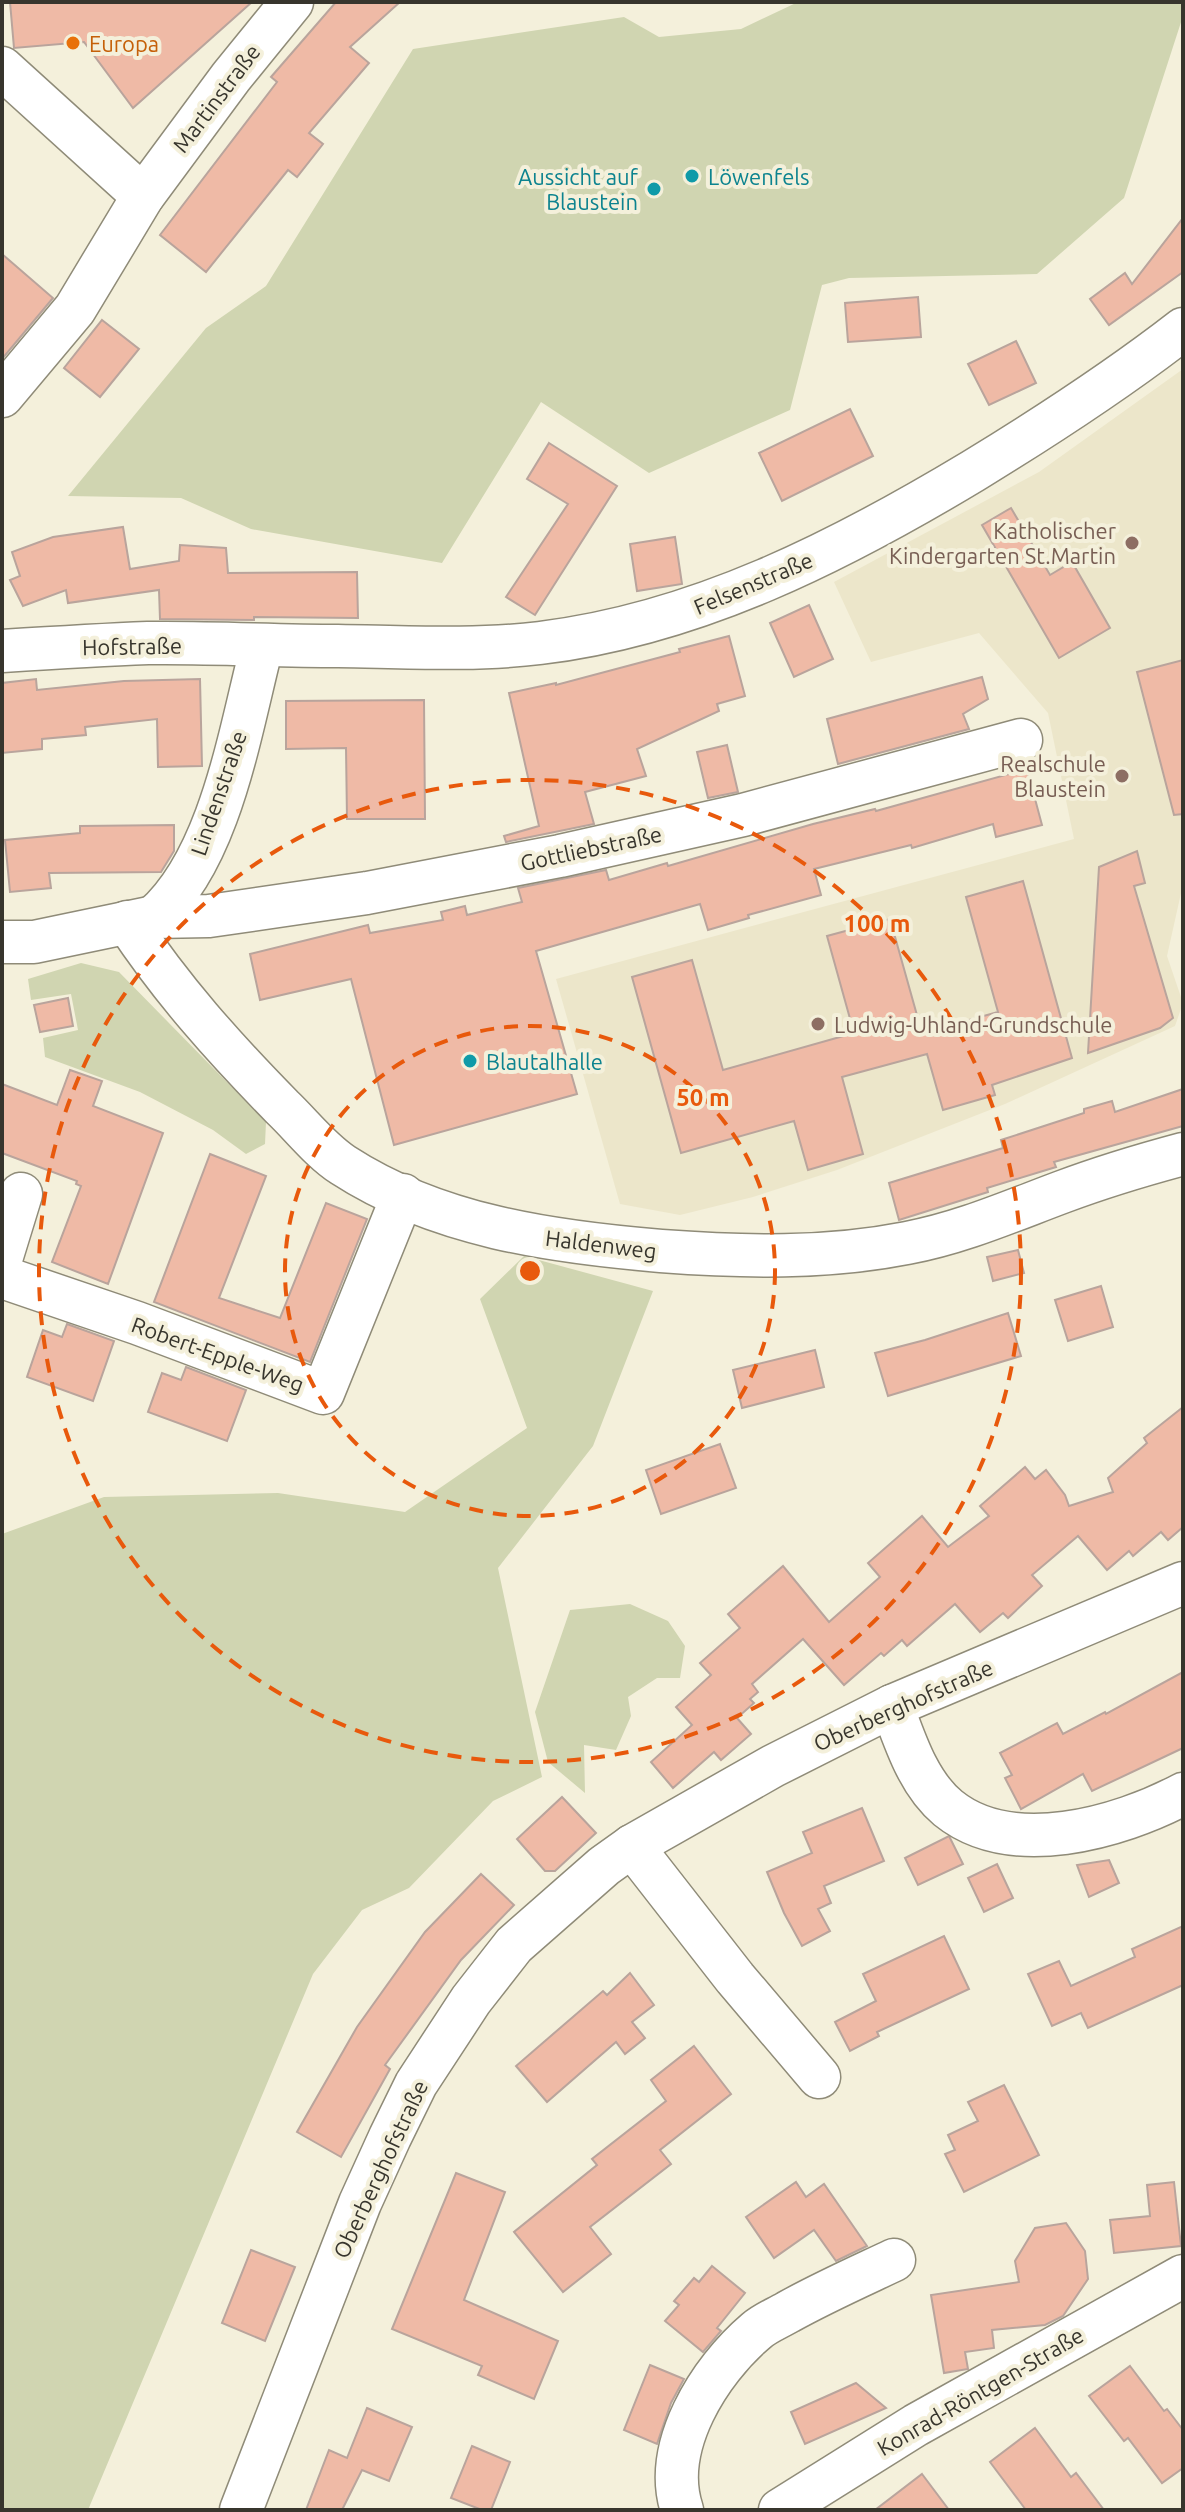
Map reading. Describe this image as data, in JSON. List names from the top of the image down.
{
  "streets": {
    "street": [
      "Martinstraße",
      "Felsenstraße",
      "Hofstraße",
      "Lindenstraße",
      "Gottliebstraße",
      "Haldenweg",
      "Robert-Epple-Weg",
      "Oberberghofstraße",
      "Konrad-Röntgen-Straße"
    ]
  },
  "crossings": [
    ["Felsenstraße", "Hofstraße"],
    ["Felsenstraße", "Lindenstraße"],
    ["Hofstraße", "Lindenstraße"],
    ["Lindenstraße", "Gottliebstraße"],
    ["Lindenstraße", "Haldenweg"],
    ["Gottliebstraße", "Haldenweg"],
    ["Haldenweg", "Robert-Epple-Weg"]
  ],
  "places": [
    "Europa",
    "Löwenfels",
    "Aussicht auf Blaustein",
    "Katholischer Kindergarten St.Martin",
    "Realschule Blaustein",
    "Ludwig-Uhland-Grundschule",
    "Blautalhalle"
  ],
  "rings": ["100 m", "50 m"]
}
